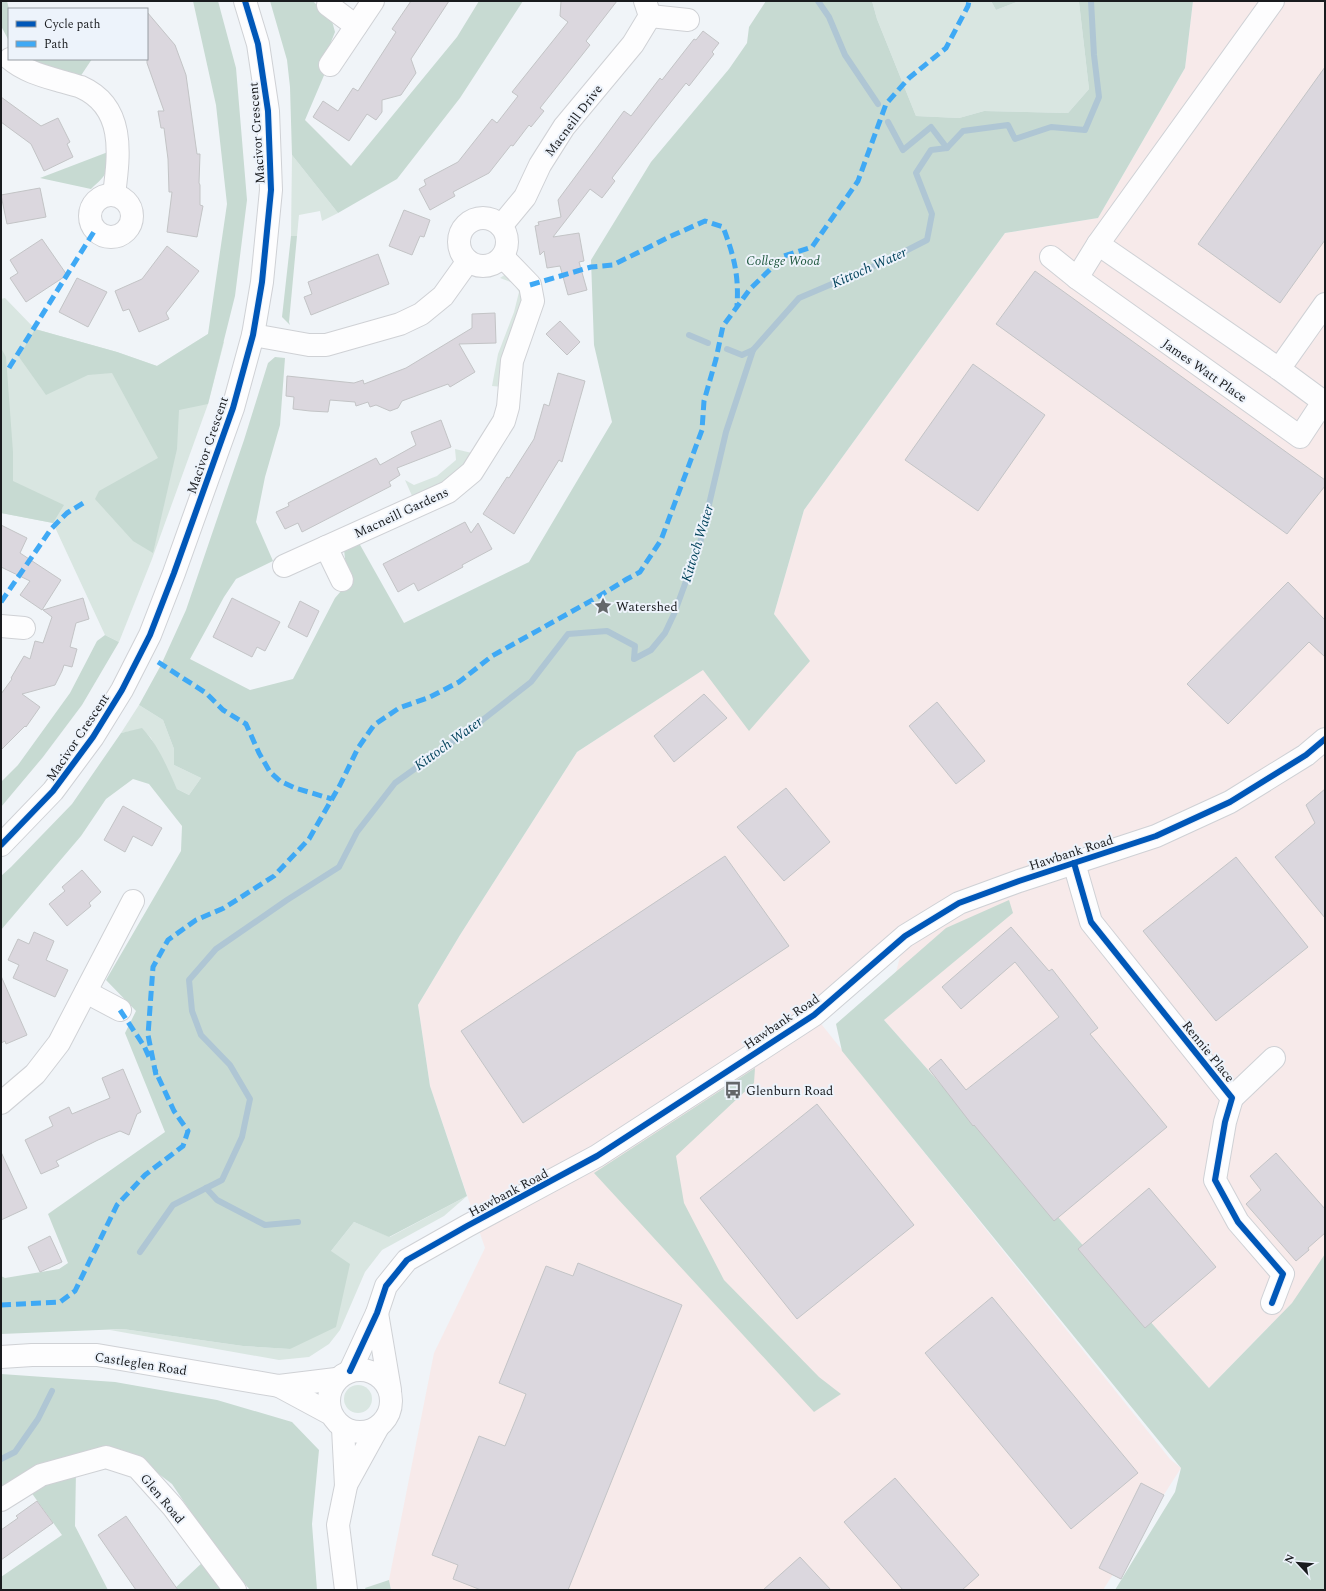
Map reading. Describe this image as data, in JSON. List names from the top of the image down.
{
  "streets": {
    "street": [
      "Macneill Drive",
      "Macivor Crescent",
      "James Watt Place",
      "Macneill Gardens",
      "Hawbank Road",
      "Rennie Place",
      "Castleglen Road",
      "Glen Road"
    ]
  },
  "crossings": [
    ["Macneill Drive", "Macneill Gardens"],
    ["Hawbank Road", "Rennie Place"],
    ["Hawbank Road", "Castleglen Road"]
  ],
  "water": ["Kittoch Water"],
  "parks": ["College Wood"],
  "places": {
    "place": ["Watershed"],
    "bus stop": ["Glenburn Road"]
  },
  "legend": ["Cycle path", "Path"],
  "north": "top left"
}
